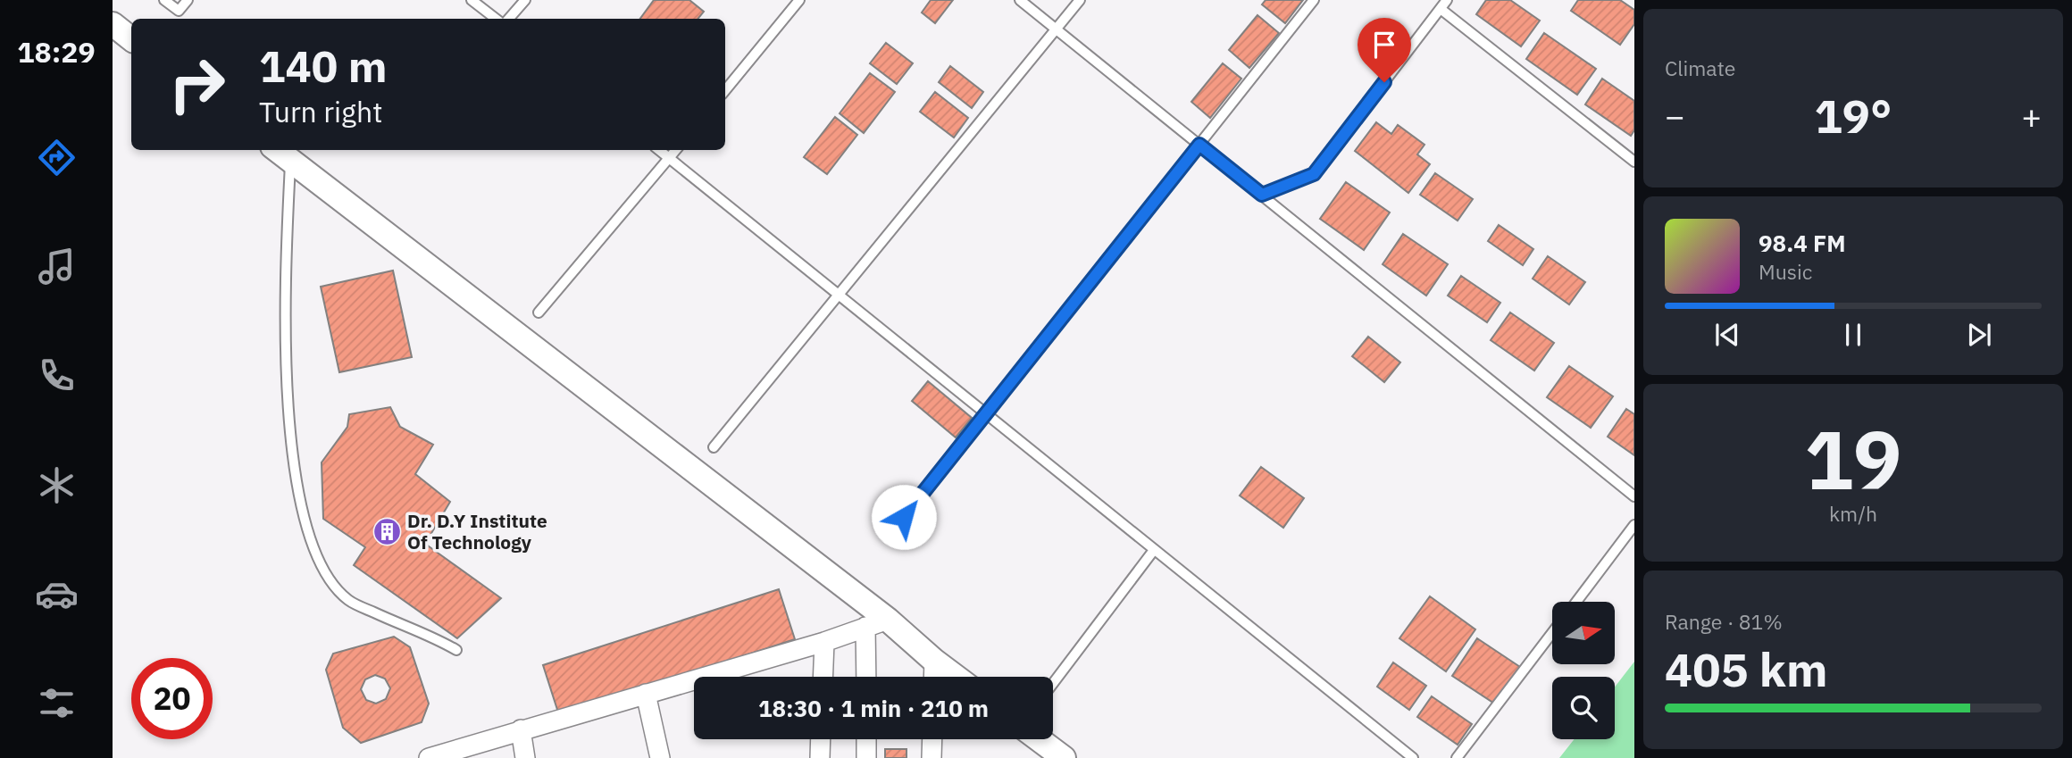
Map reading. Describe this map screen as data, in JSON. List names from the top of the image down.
{
  "places": {
    "building": ["Dr. D.Y Institute Of Technology"]
  },
  "north": "right",
  "page": {
    "tabs": "18:29",
    "tile": [
      "Climate",
      ["19", "km/h"],
      ["Range · 81%", "405 km"]
    ],
    "turn": ["140 m", "Turn right"],
    "heat": ["−", "19°", "+"],
    "song": ["98.4 FM", "Music"],
    "limit": "20",
    "trip": "18:30 · 1 min · 210 m"
  }
}
